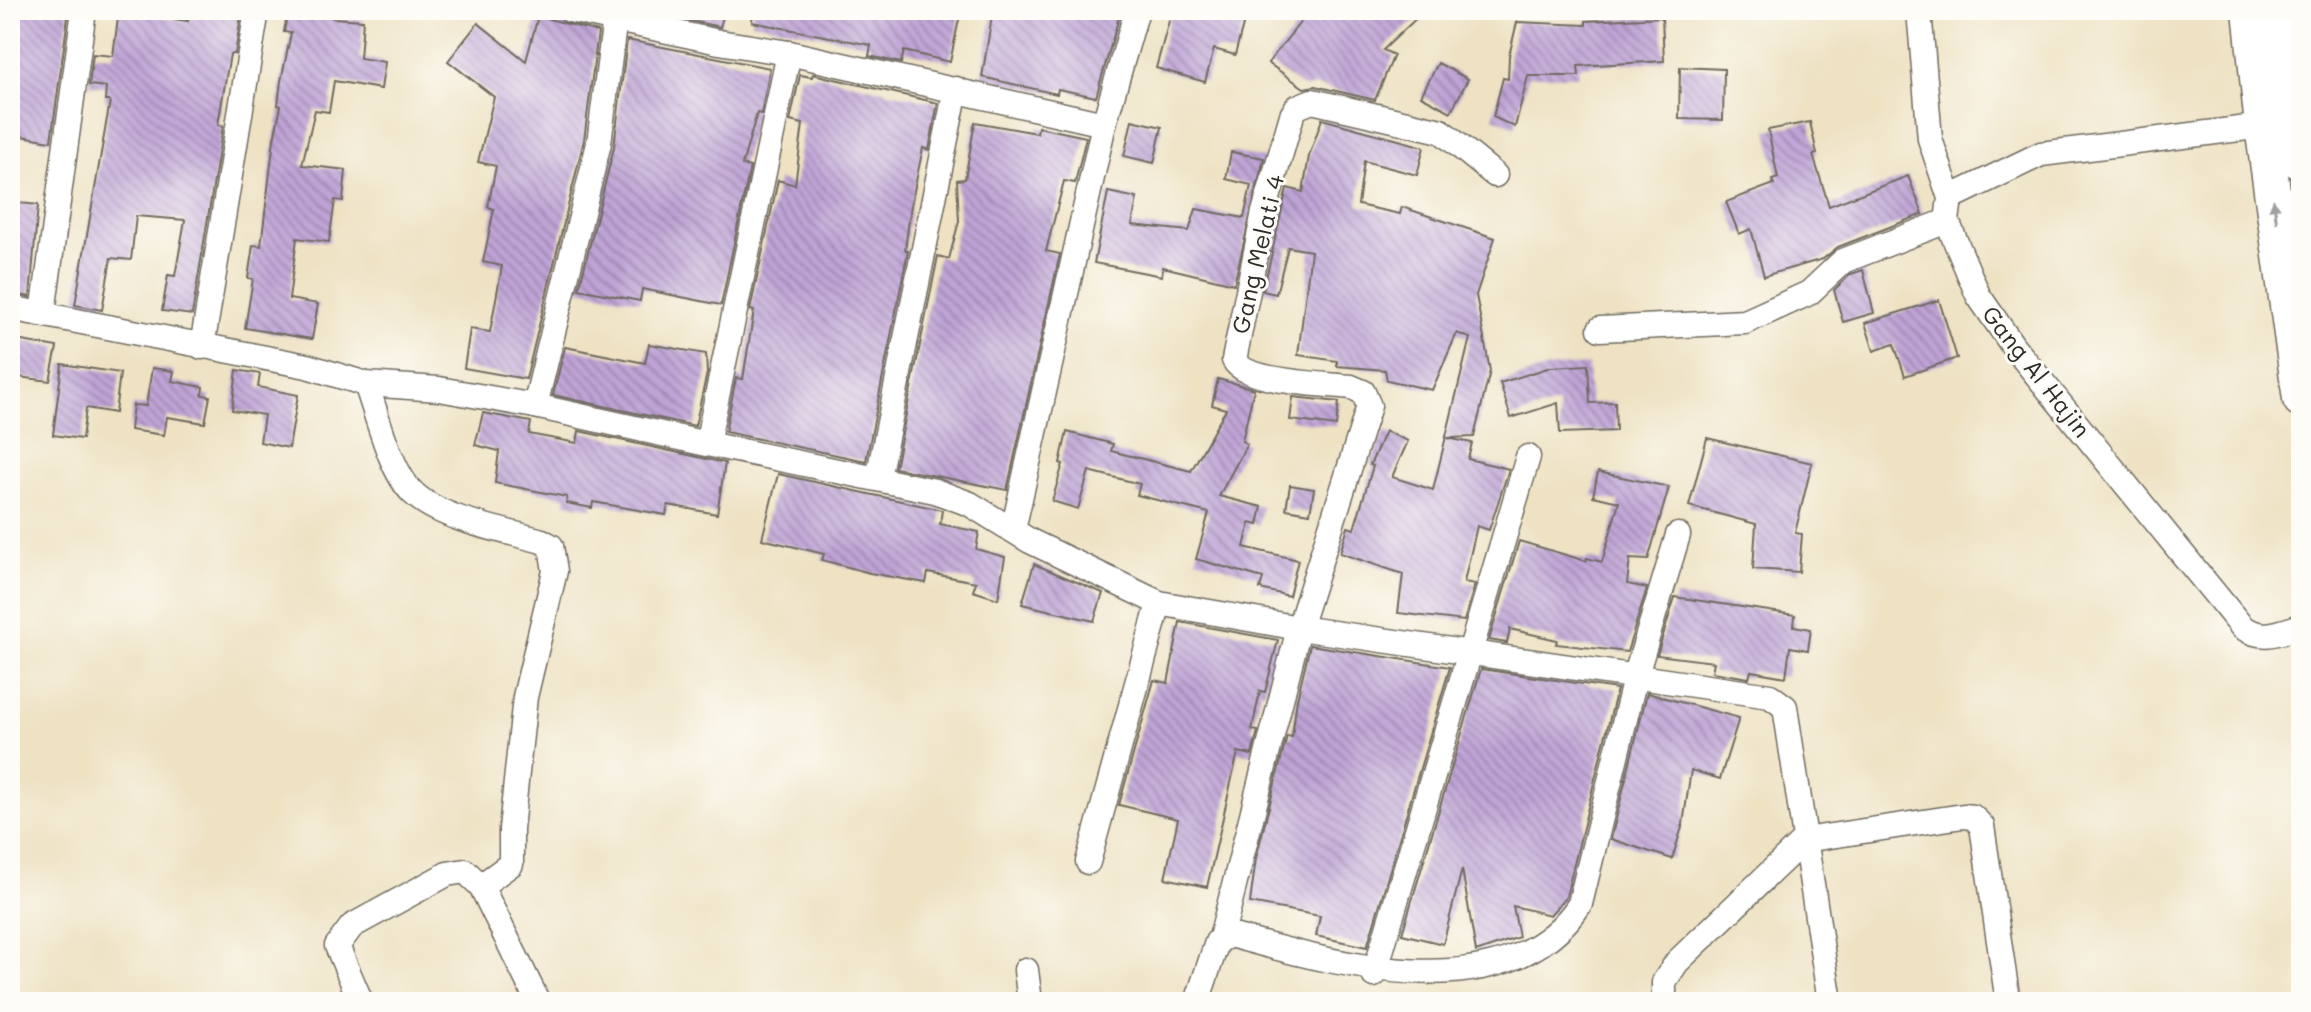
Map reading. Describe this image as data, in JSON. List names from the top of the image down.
{
  "streets": {
    "street": ["Gang Melati 4", "Gang Al Hajin"]
  }
}
